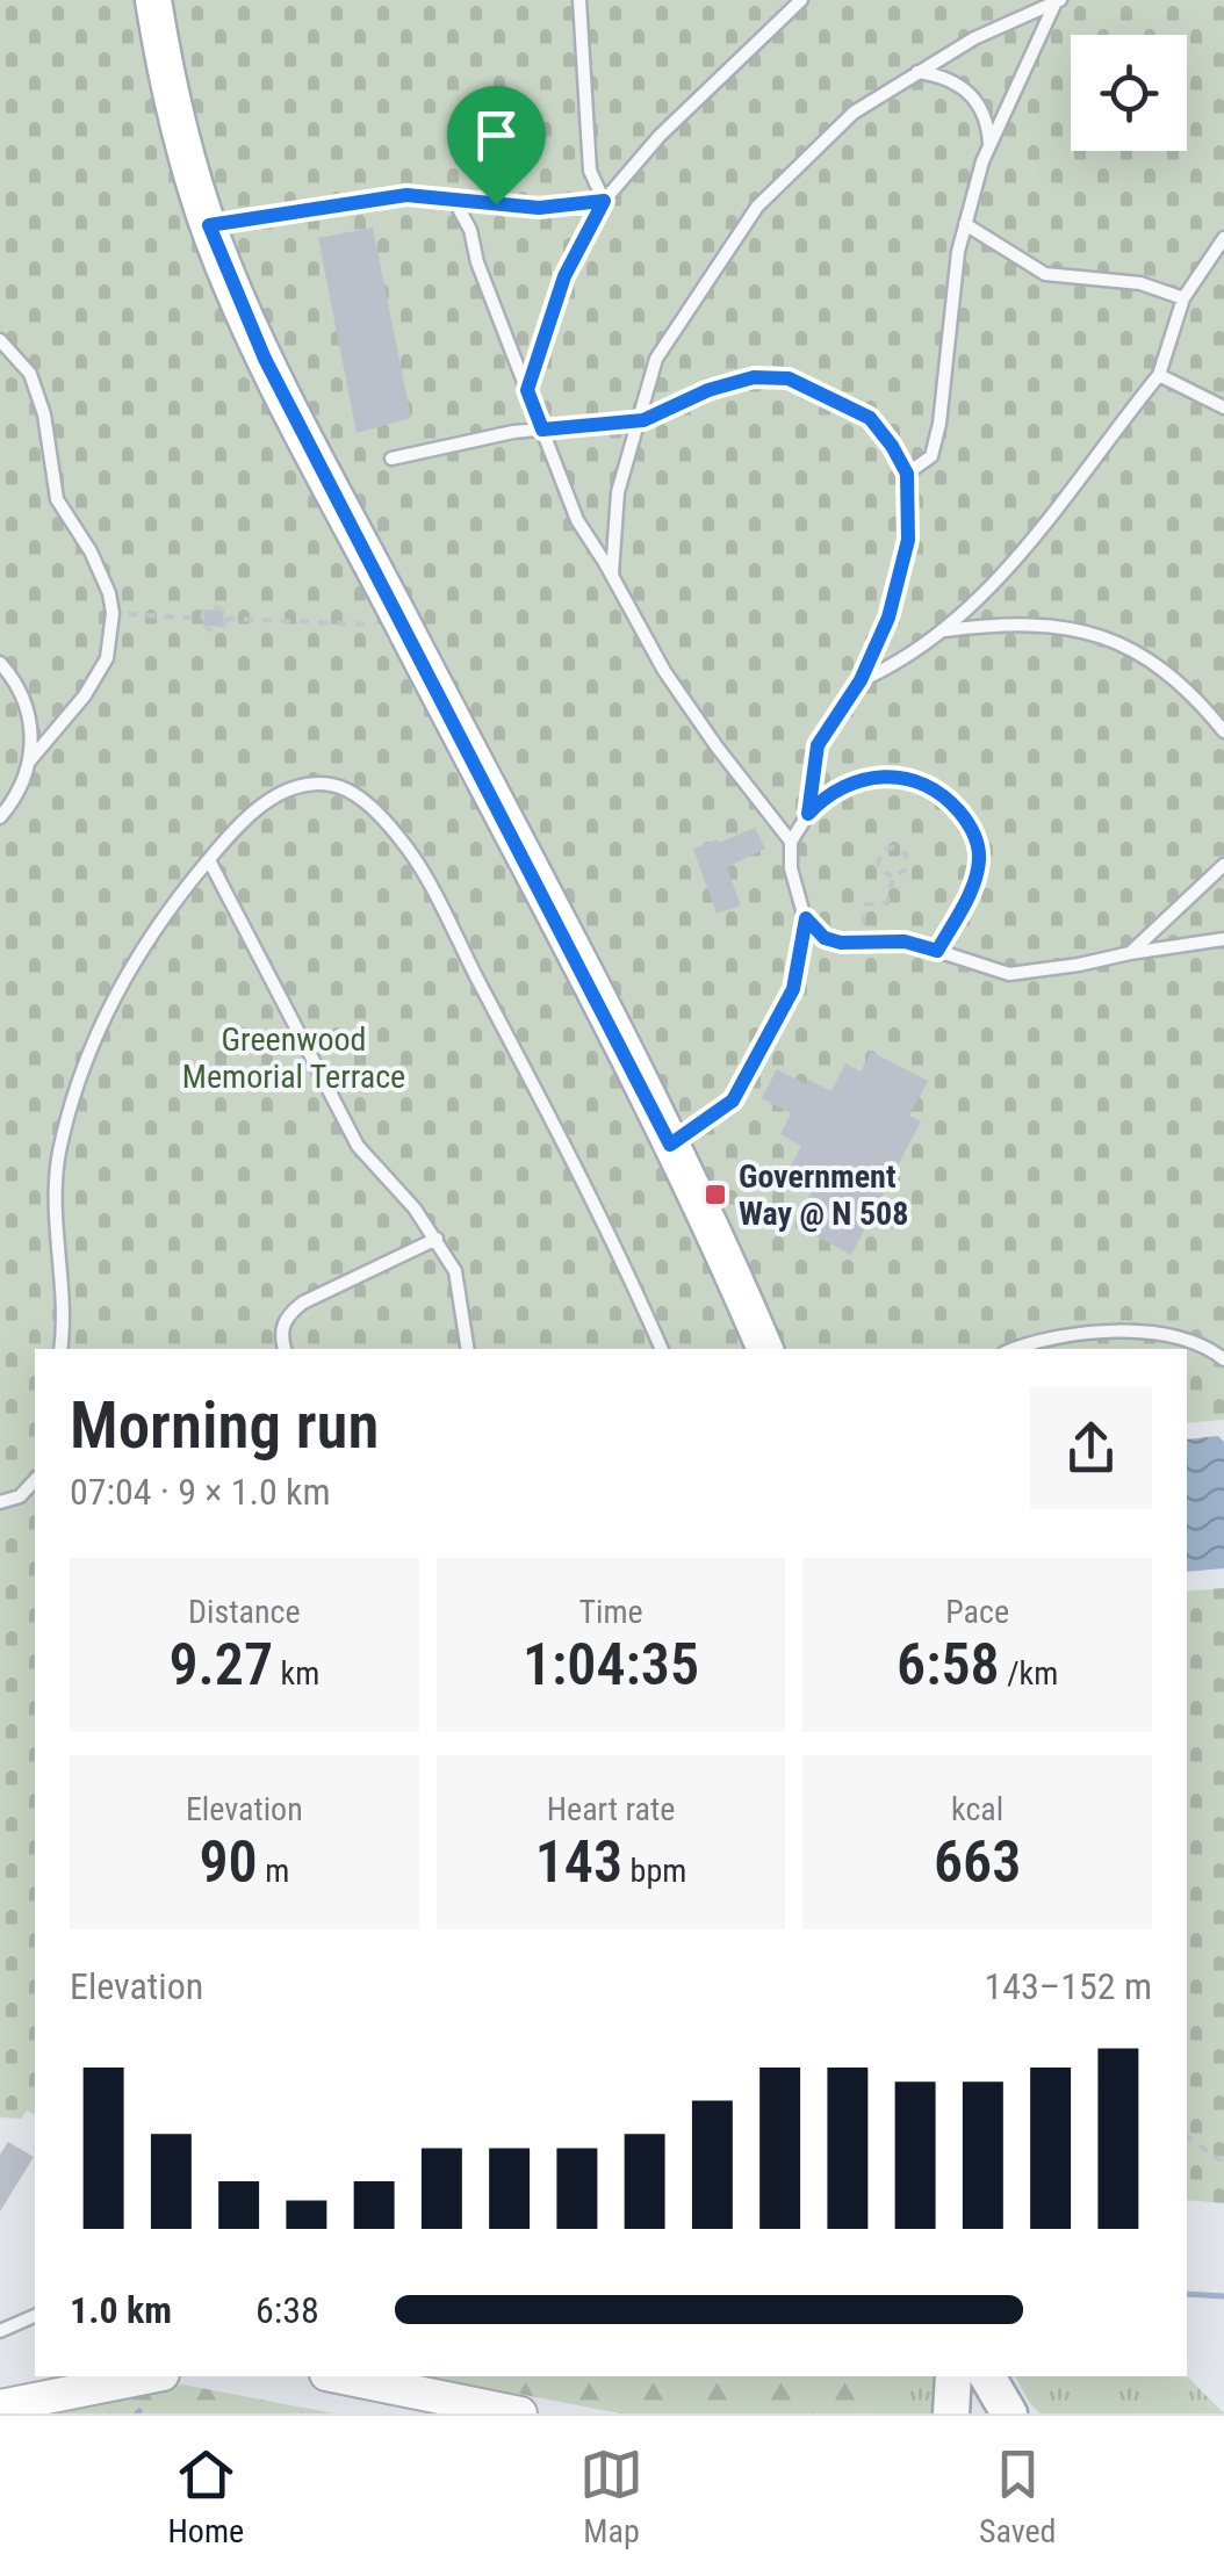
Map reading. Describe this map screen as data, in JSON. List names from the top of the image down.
{
  "parks": ["Greenwood Memorial Terrace"],
  "places": {
    "transit": ["Government Way @ N 508"]
  },
  "page": {
    "heading": ["Morning run", "07:04 · 9 × 1.0 km"],
    "stats": [
      ["Distance", "9.27 km"],
      ["Time", "1:04:35"],
      ["Pace", "6:58 /km"],
      ["Elevation", "90 m"],
      ["Heart rate", "143 bpm"],
      ["kcal", "663"]
    ],
    "chart": ["Elevation", "143–152 m"],
    "list": [
      {
        "name": "1.0 km",
        "note": "6:38"
      }
    ],
    "tabs": ["Home", "Map", "Saved"]
  }
}
